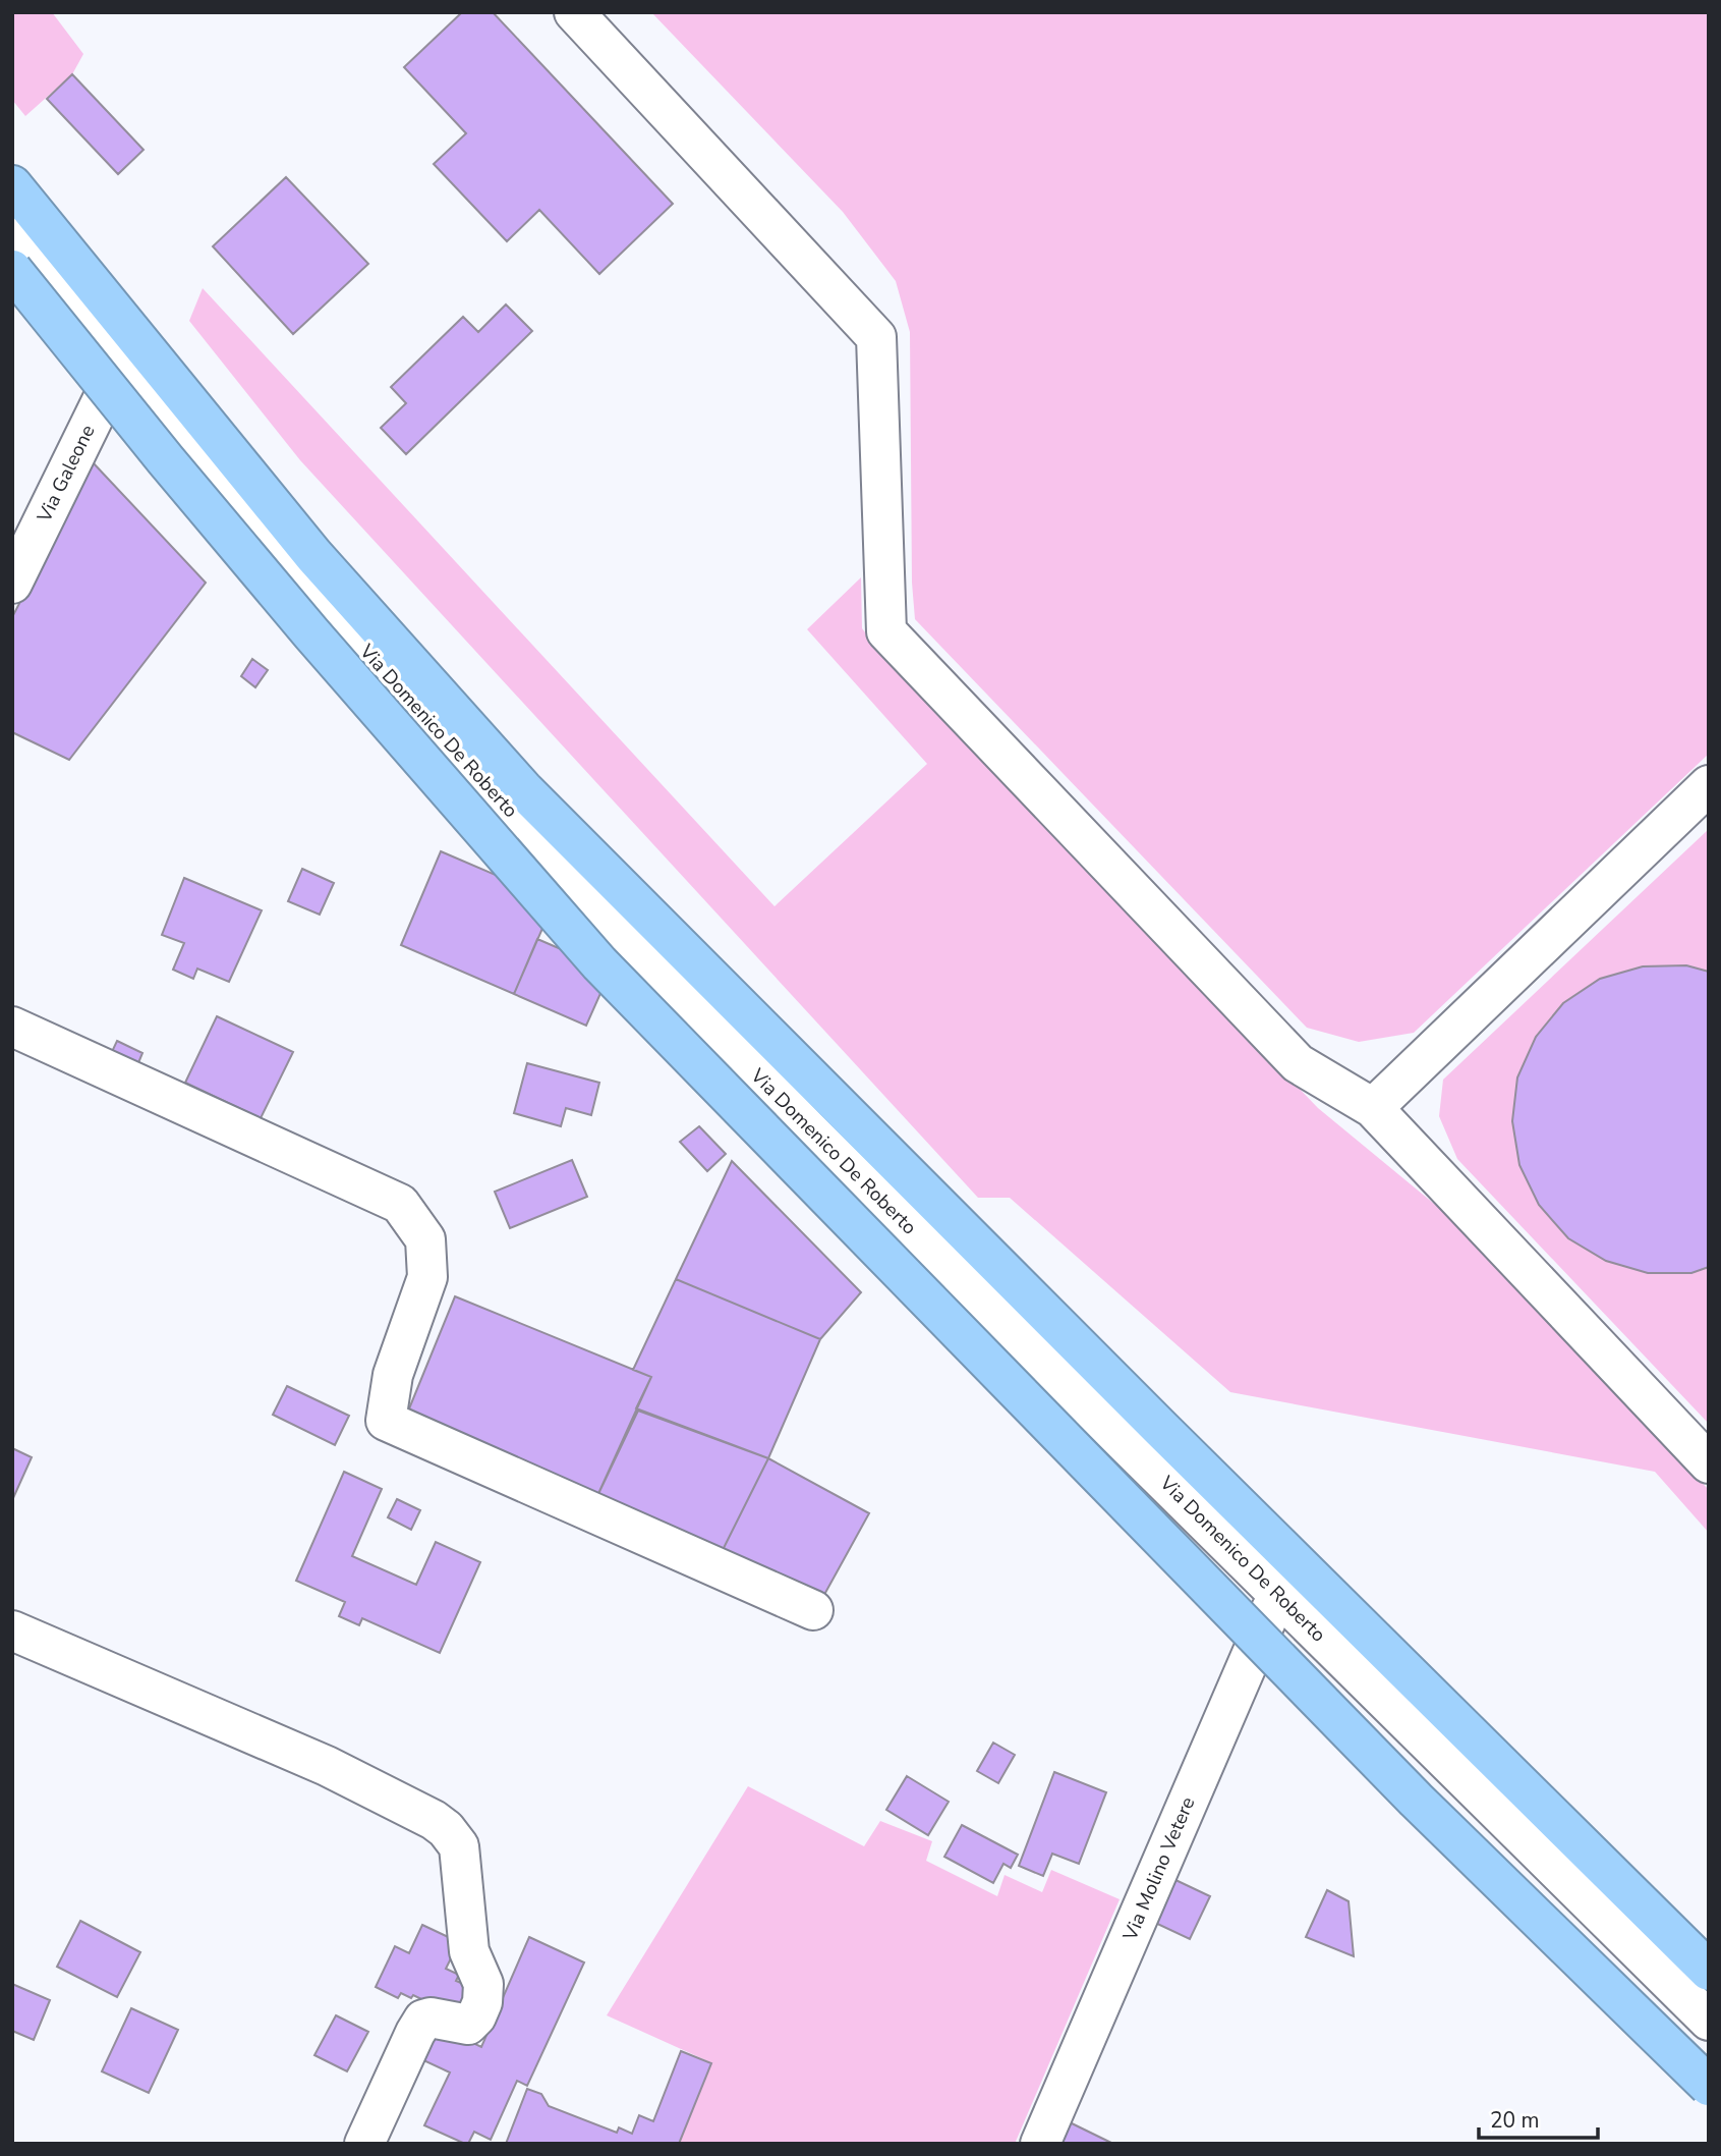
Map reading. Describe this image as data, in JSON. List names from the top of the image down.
{
  "streets": {
    "street": ["Via Galeone", "Via Domenico De Roberto", "Via Molino Vetere"]
  },
  "crossings": [
    ["Via Galeone", "Via Domenico De Roberto"],
    ["Via Domenico De Roberto", "Via Molino Vetere"]
  ],
  "scale_bar": "20 m"
}
